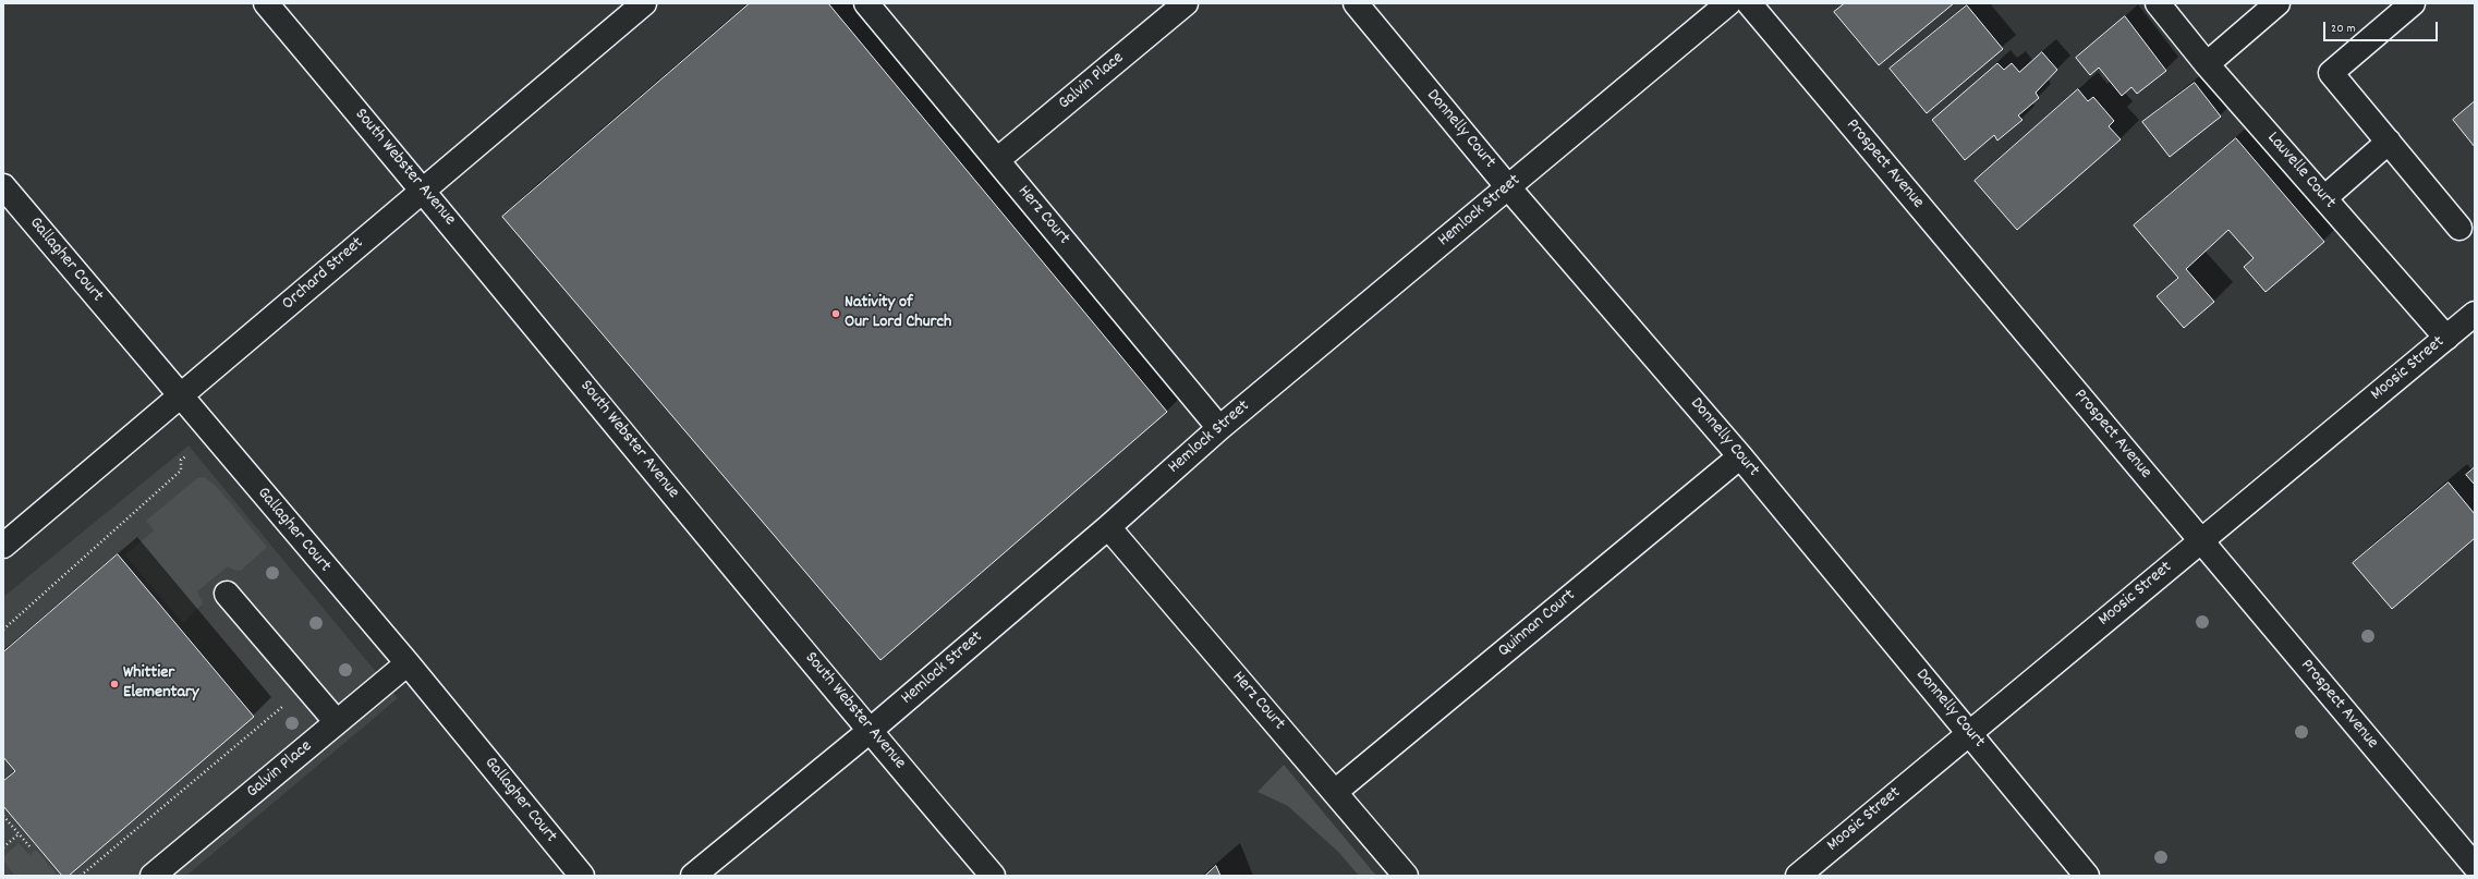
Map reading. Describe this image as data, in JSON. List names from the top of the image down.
{
  "streets": {
    "street": [
      "Galvin Place",
      "Donnelly Court",
      "Prospect Avenue",
      "South Webster Avenue",
      "Lauvelle Court",
      "Hemlock Street",
      "Herz Court",
      "Gallagher Court",
      "Orchard Street",
      "Moosic Street",
      "Quinnan Court"
    ]
  },
  "crossings": [
    ["Galvin Place", "Herz Court"],
    ["Galvin Place", "Gallagher Court"],
    ["Donnelly Court", "Hemlock Street"],
    ["Donnelly Court", "Moosic Street"],
    ["Donnelly Court", "Quinnan Court"],
    ["Prospect Avenue", "Moosic Street"],
    ["South Webster Avenue", "Hemlock Street"],
    ["South Webster Avenue", "Orchard Street"],
    ["Lauvelle Court", "Moosic Street"],
    ["Hemlock Street", "Herz Court"],
    ["Herz Court", "Quinnan Court"],
    ["Gallagher Court", "Orchard Street"]
  ],
  "places": ["Nativity of Our Lord Church", "Whittier Elementary"],
  "scale_bar": "20 m"
}
